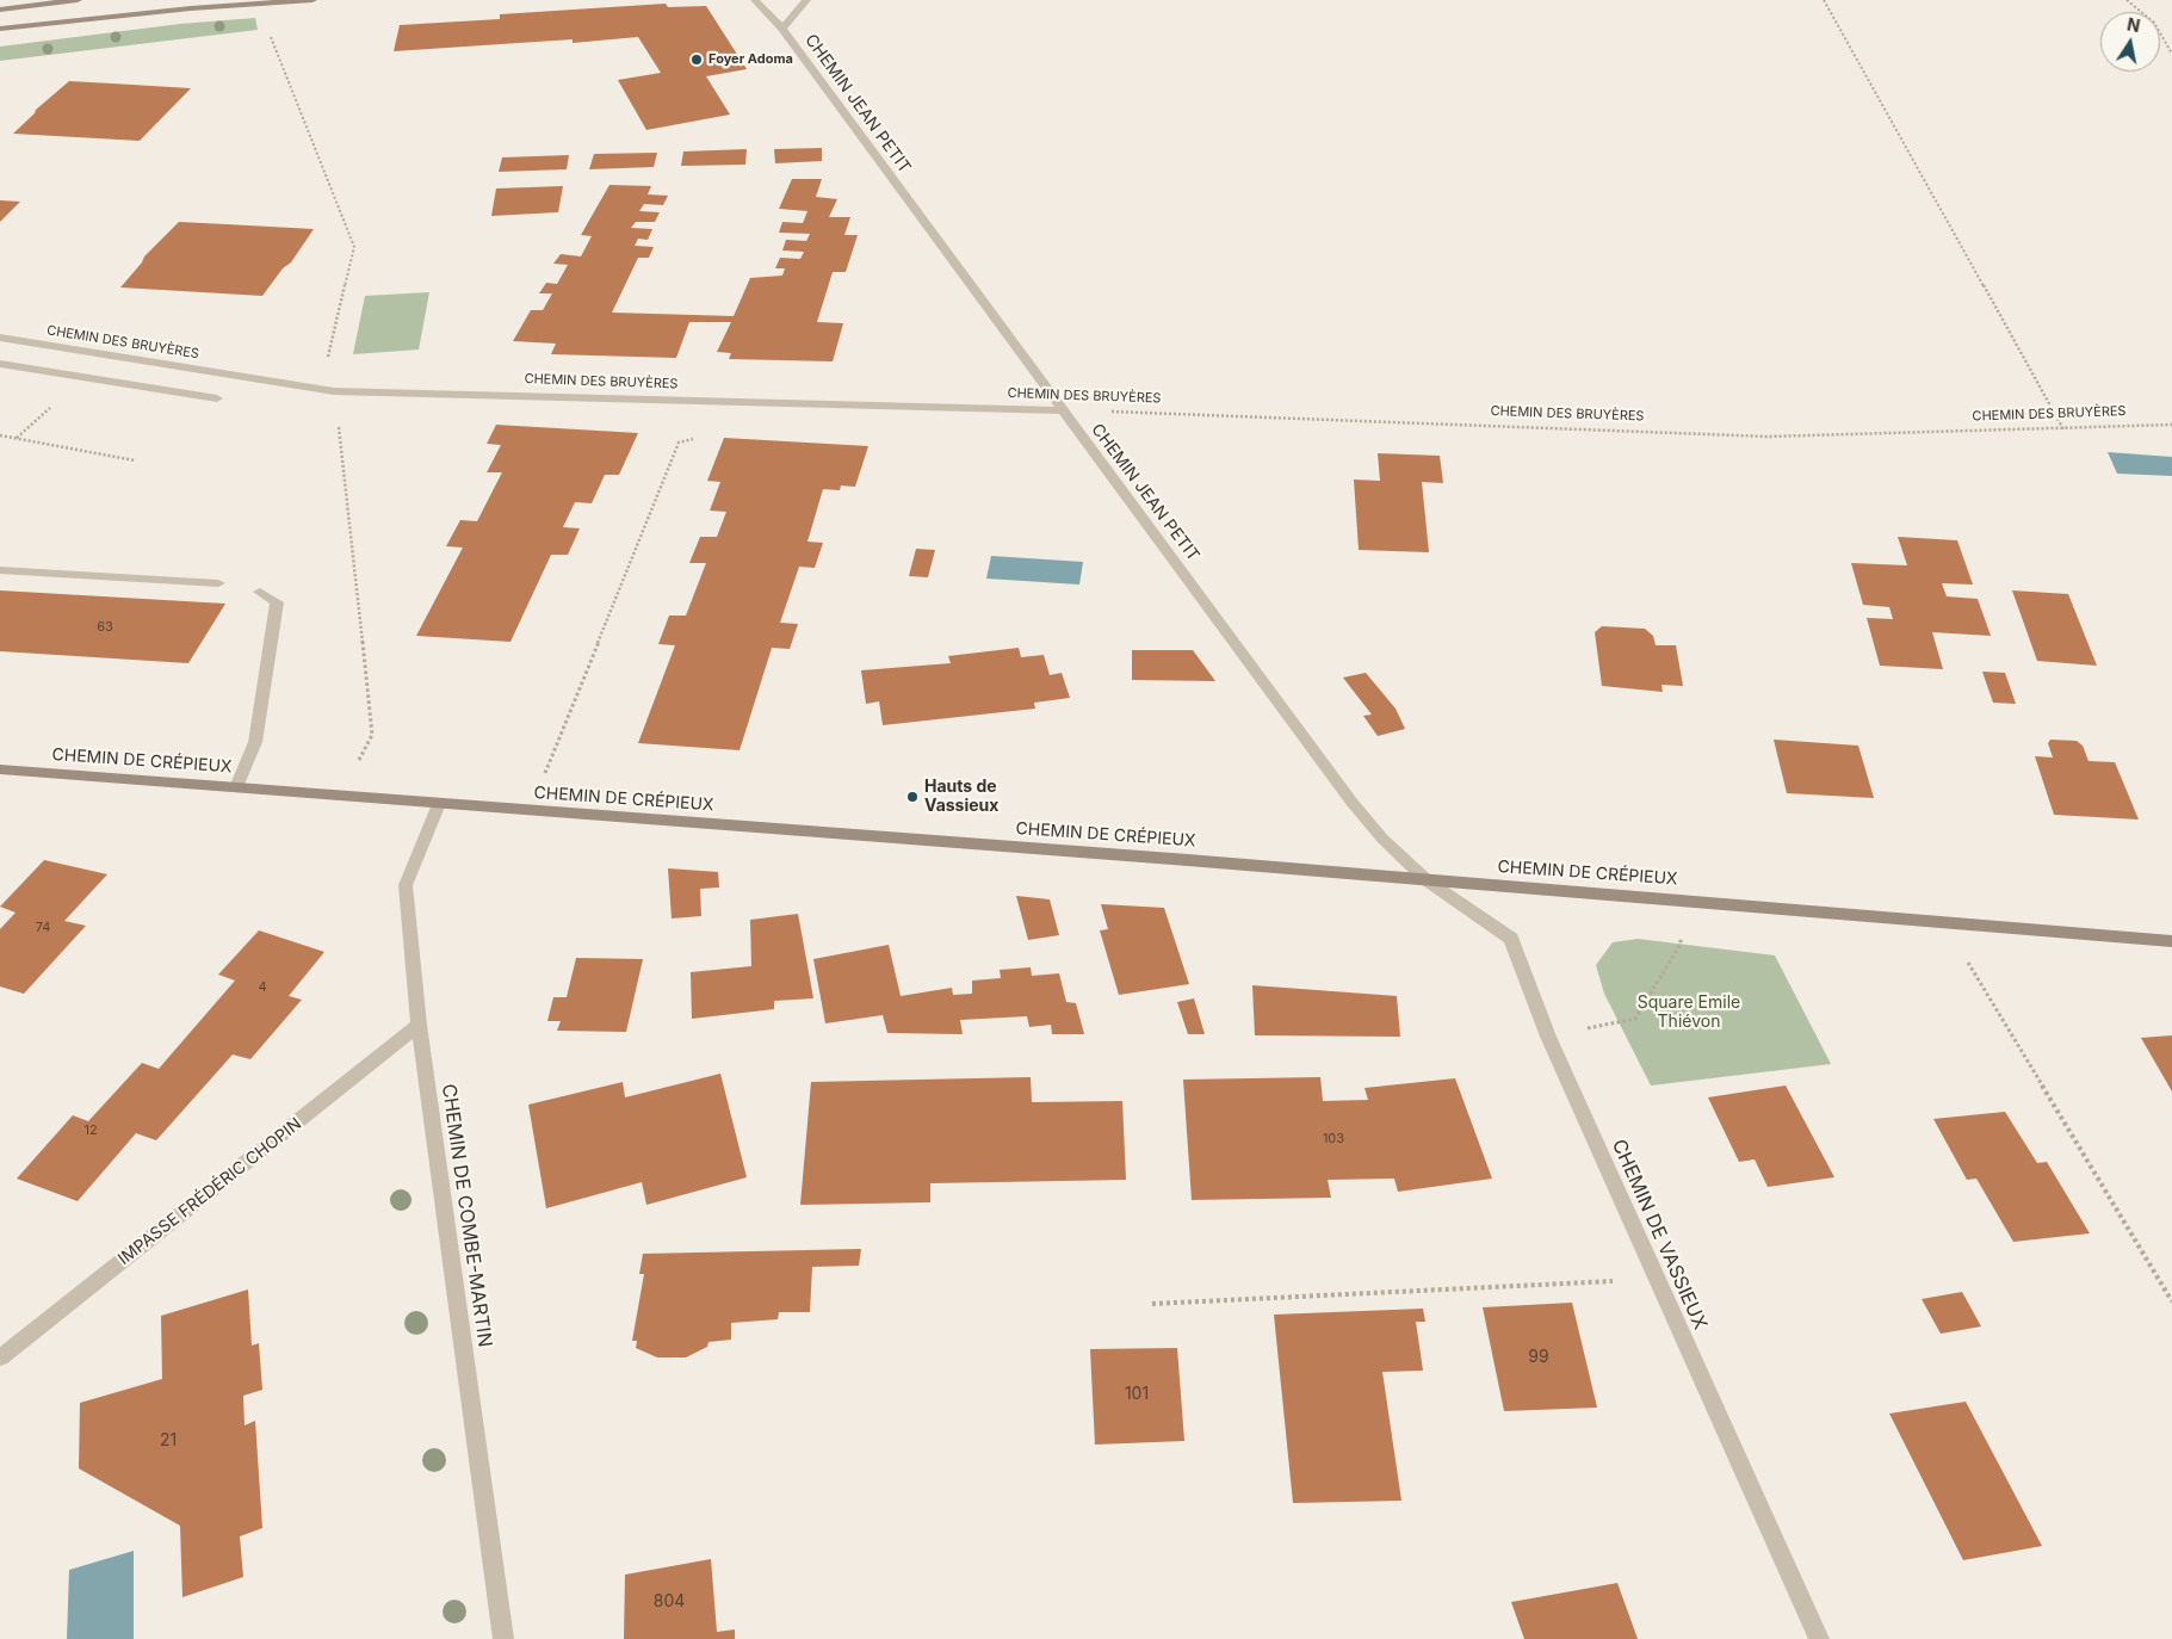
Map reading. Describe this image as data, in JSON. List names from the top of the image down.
{
  "streets": {
    "street": [
      "CHEMIN JEAN PETIT",
      "CHEMIN DES BRUYÈRES",
      "CHEMIN DE CRÉPIEUX",
      "IMPASSE FRÉDÉRIC CHOPIN",
      "CHEMIN DE COMBE-MARTIN",
      "CHEMIN DE VASSIEUX"
    ]
  },
  "crossings": [
    ["CHEMIN JEAN PETIT", "CHEMIN DES BRUYÈRES"],
    ["CHEMIN JEAN PETIT", "CHEMIN DE CRÉPIEUX"],
    ["CHEMIN JEAN PETIT", "CHEMIN DE VASSIEUX"],
    ["CHEMIN DE CRÉPIEUX", "CHEMIN DE COMBE-MARTIN"],
    ["CHEMIN DE CRÉPIEUX", "CHEMIN DE VASSIEUX"],
    ["IMPASSE FRÉDÉRIC CHOPIN", "CHEMIN DE COMBE-MARTIN"]
  ],
  "parks": ["Square Emile Thiévon"],
  "places": ["Foyer Adoma", "Hauts de Vassieux"],
  "house_numbers": [
    "63",
    "74",
    "4",
    "12",
    "103",
    "99",
    "101",
    "21",
    "804"
  ],
  "north": "top"
}
